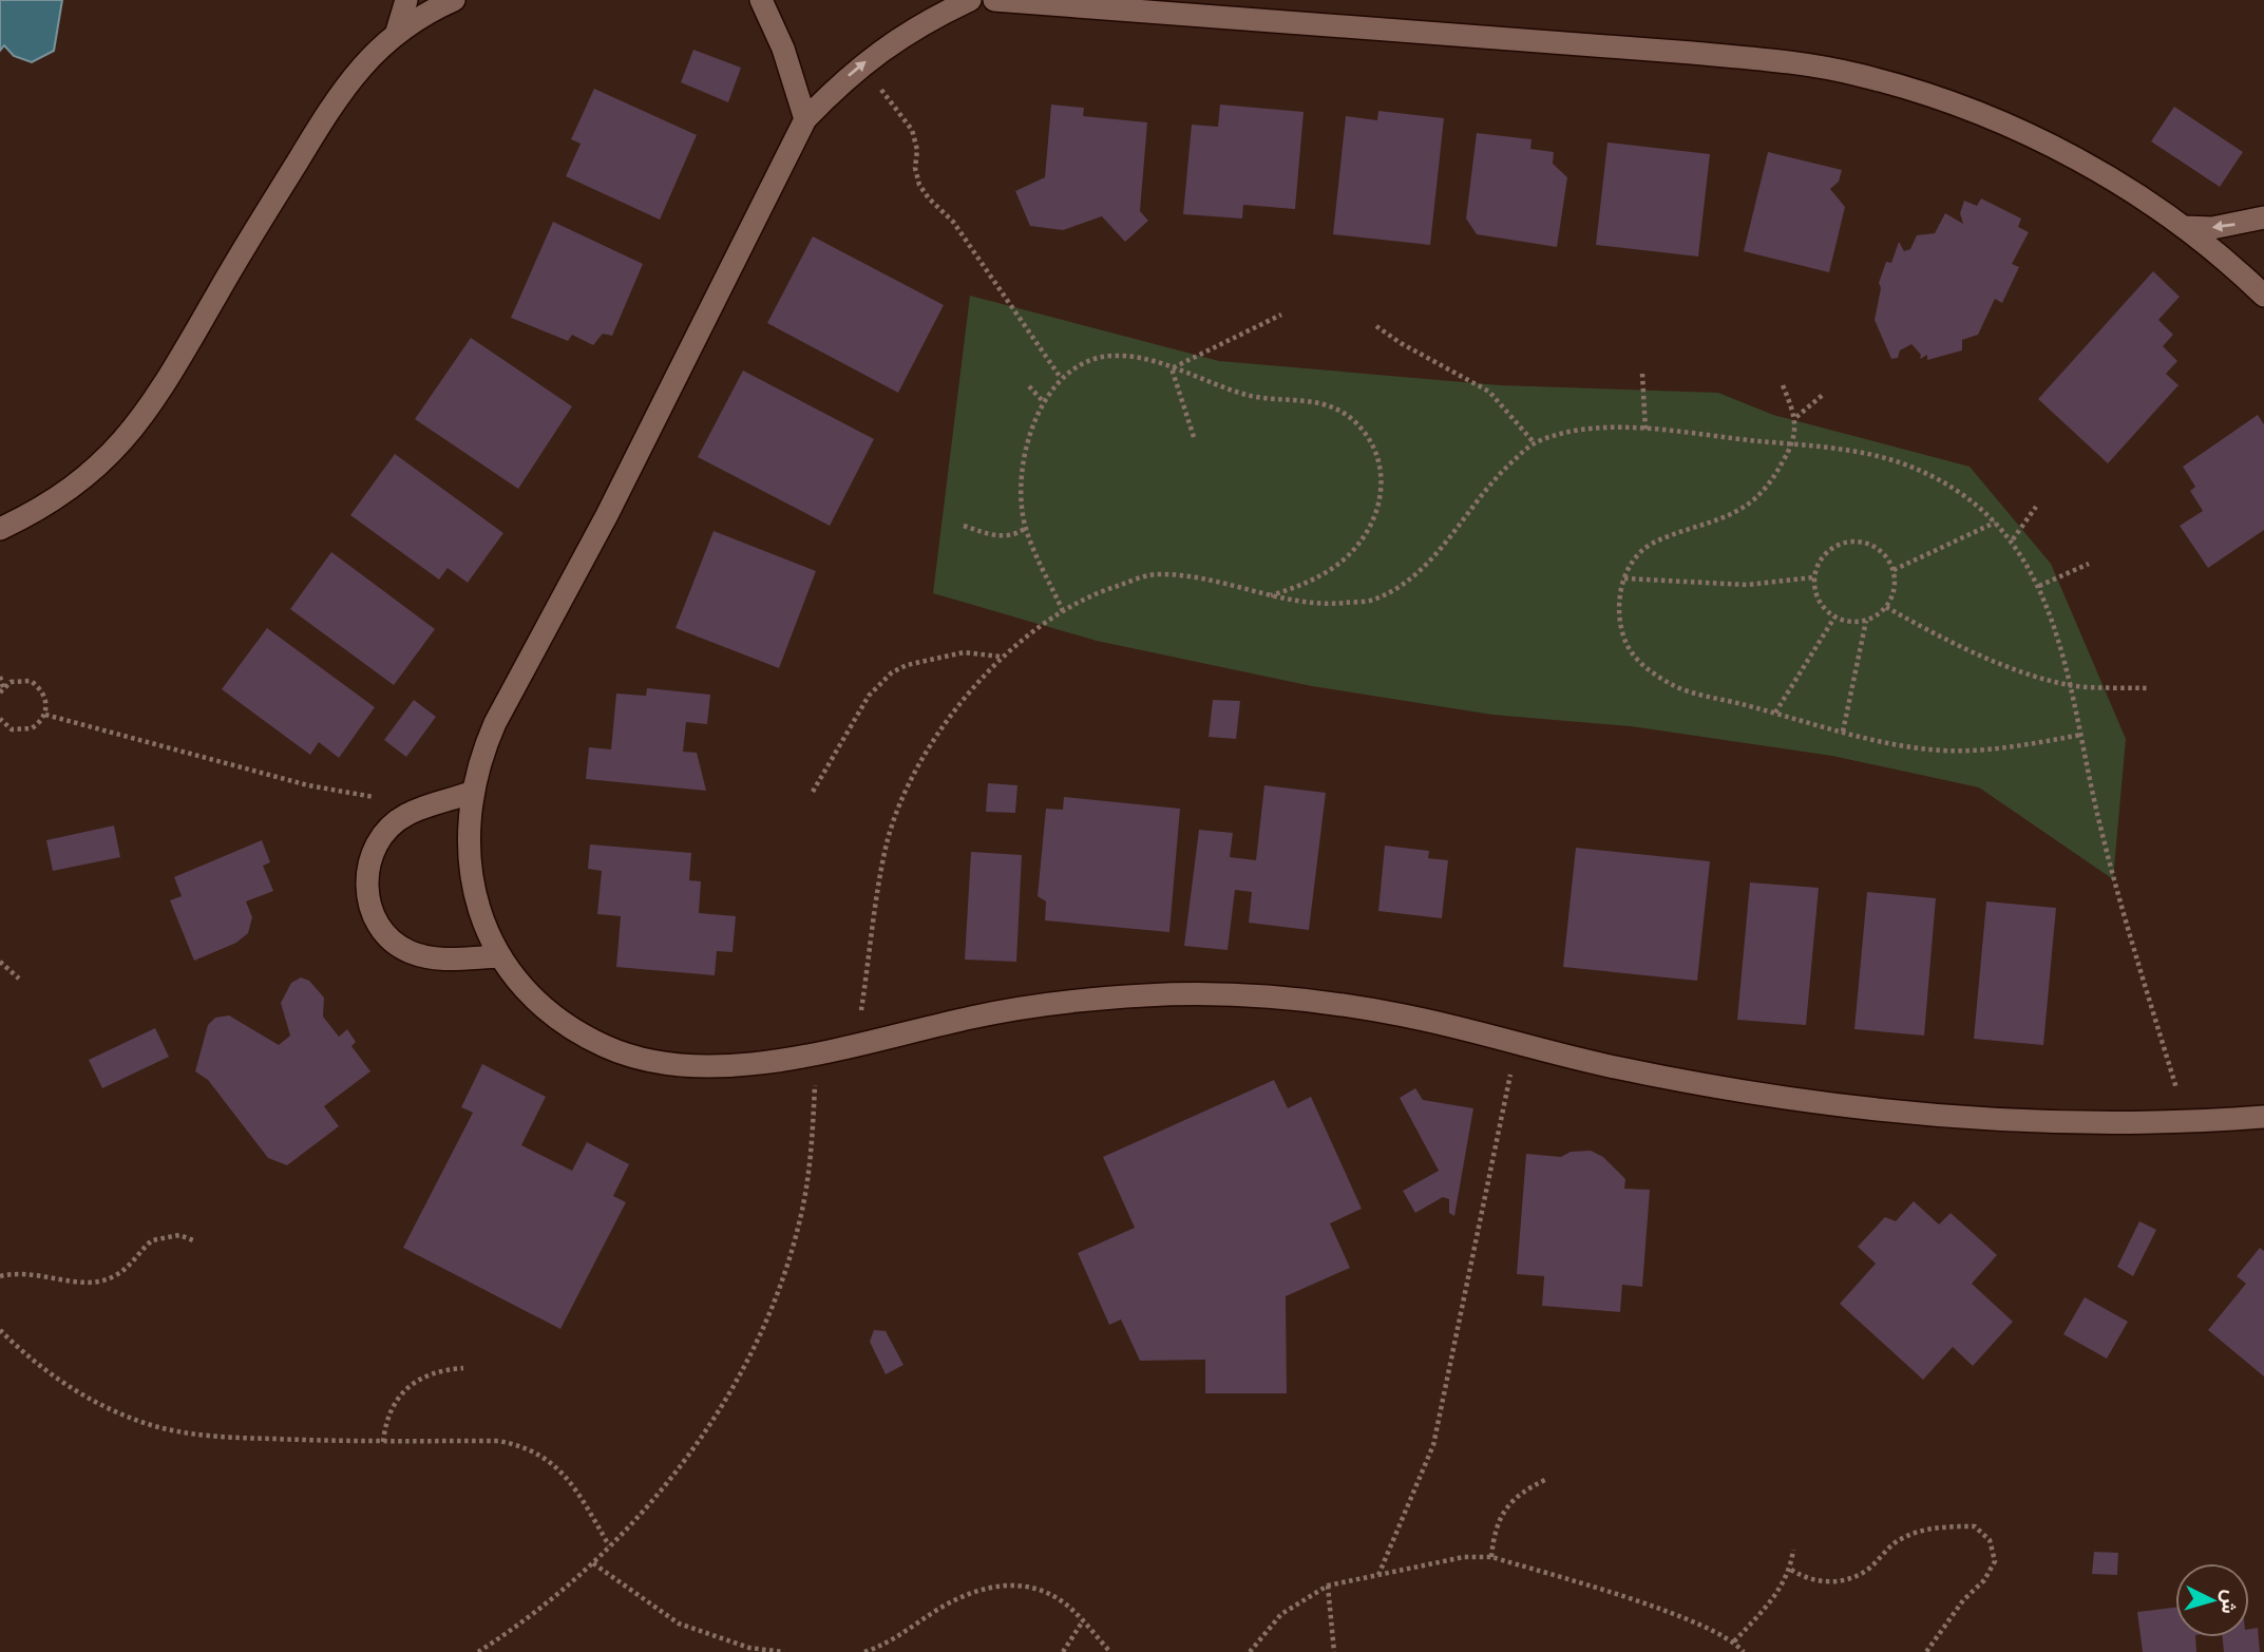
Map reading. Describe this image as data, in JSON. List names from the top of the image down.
{
  "north": "right"
}
